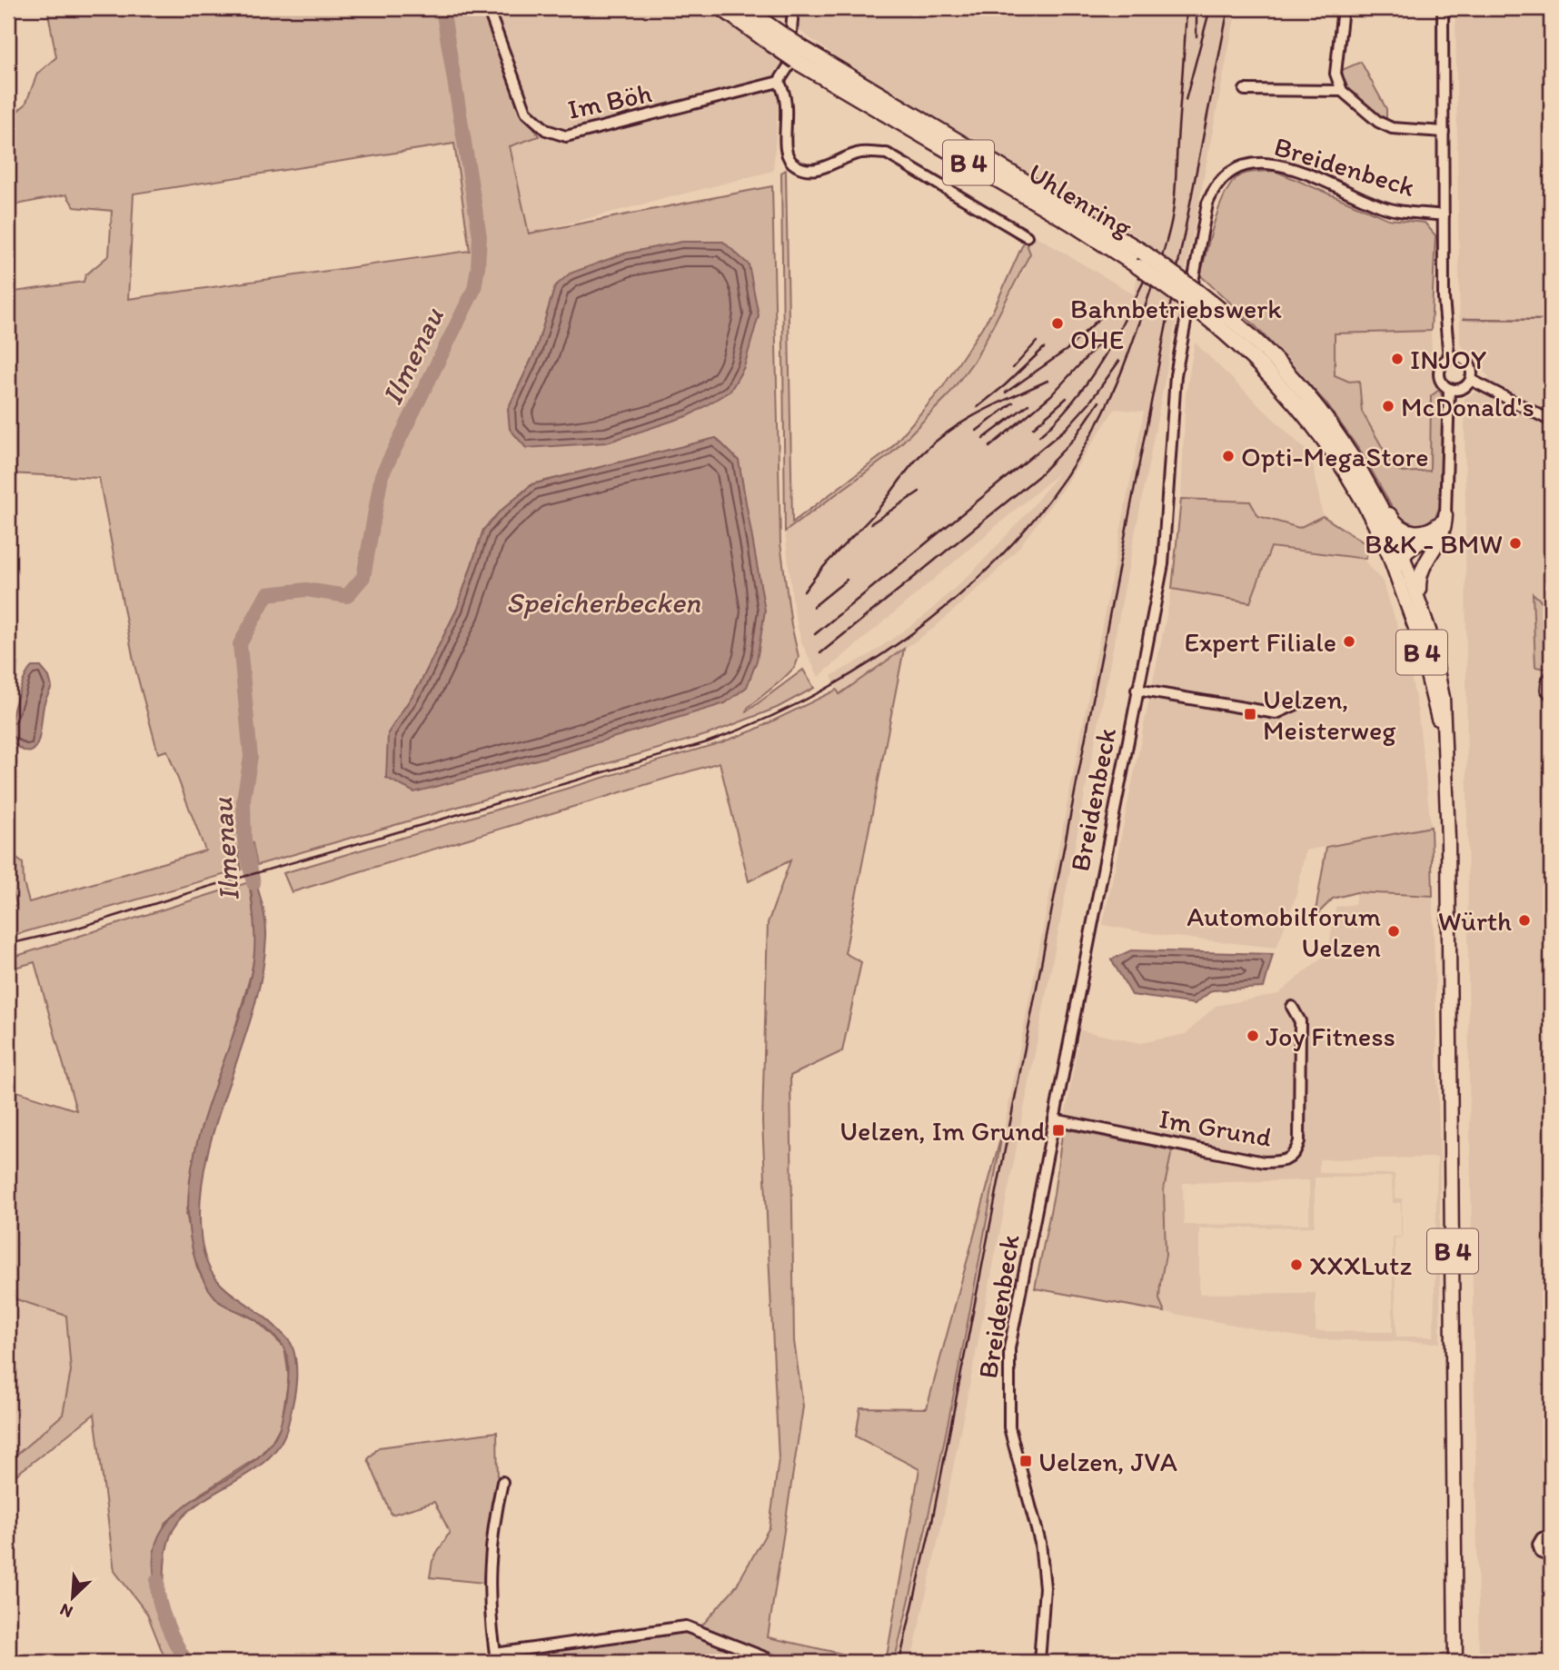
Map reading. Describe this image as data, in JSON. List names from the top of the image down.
{
  "streets": {
    "highway": ["B 4", "Uhlenring"],
    "street": ["Im Böh", "Breidenbeck", "Im Grund"]
  },
  "crossings": [
    ["B 4", "Uhlenring"],
    ["Breidenbeck", "Im Grund"]
  ],
  "water": ["Ilmenau", "Speicherbecken"],
  "places": {
    "other": [
      "Bahnbetriebswerk OHE",
      "INJOY",
      "McDonald's",
      "Opti-MegaStore",
      "B&K - BMW",
      "Expert Filiale",
      "Würth",
      "Automobilforum Uelzen",
      "Joy Fitness",
      "XXXLutz"
    ],
    "transit": ["Uelzen, Meisterweg", "Uelzen, Im Grund", "Uelzen, JVA"]
  },
  "north": "bottom left"
}
